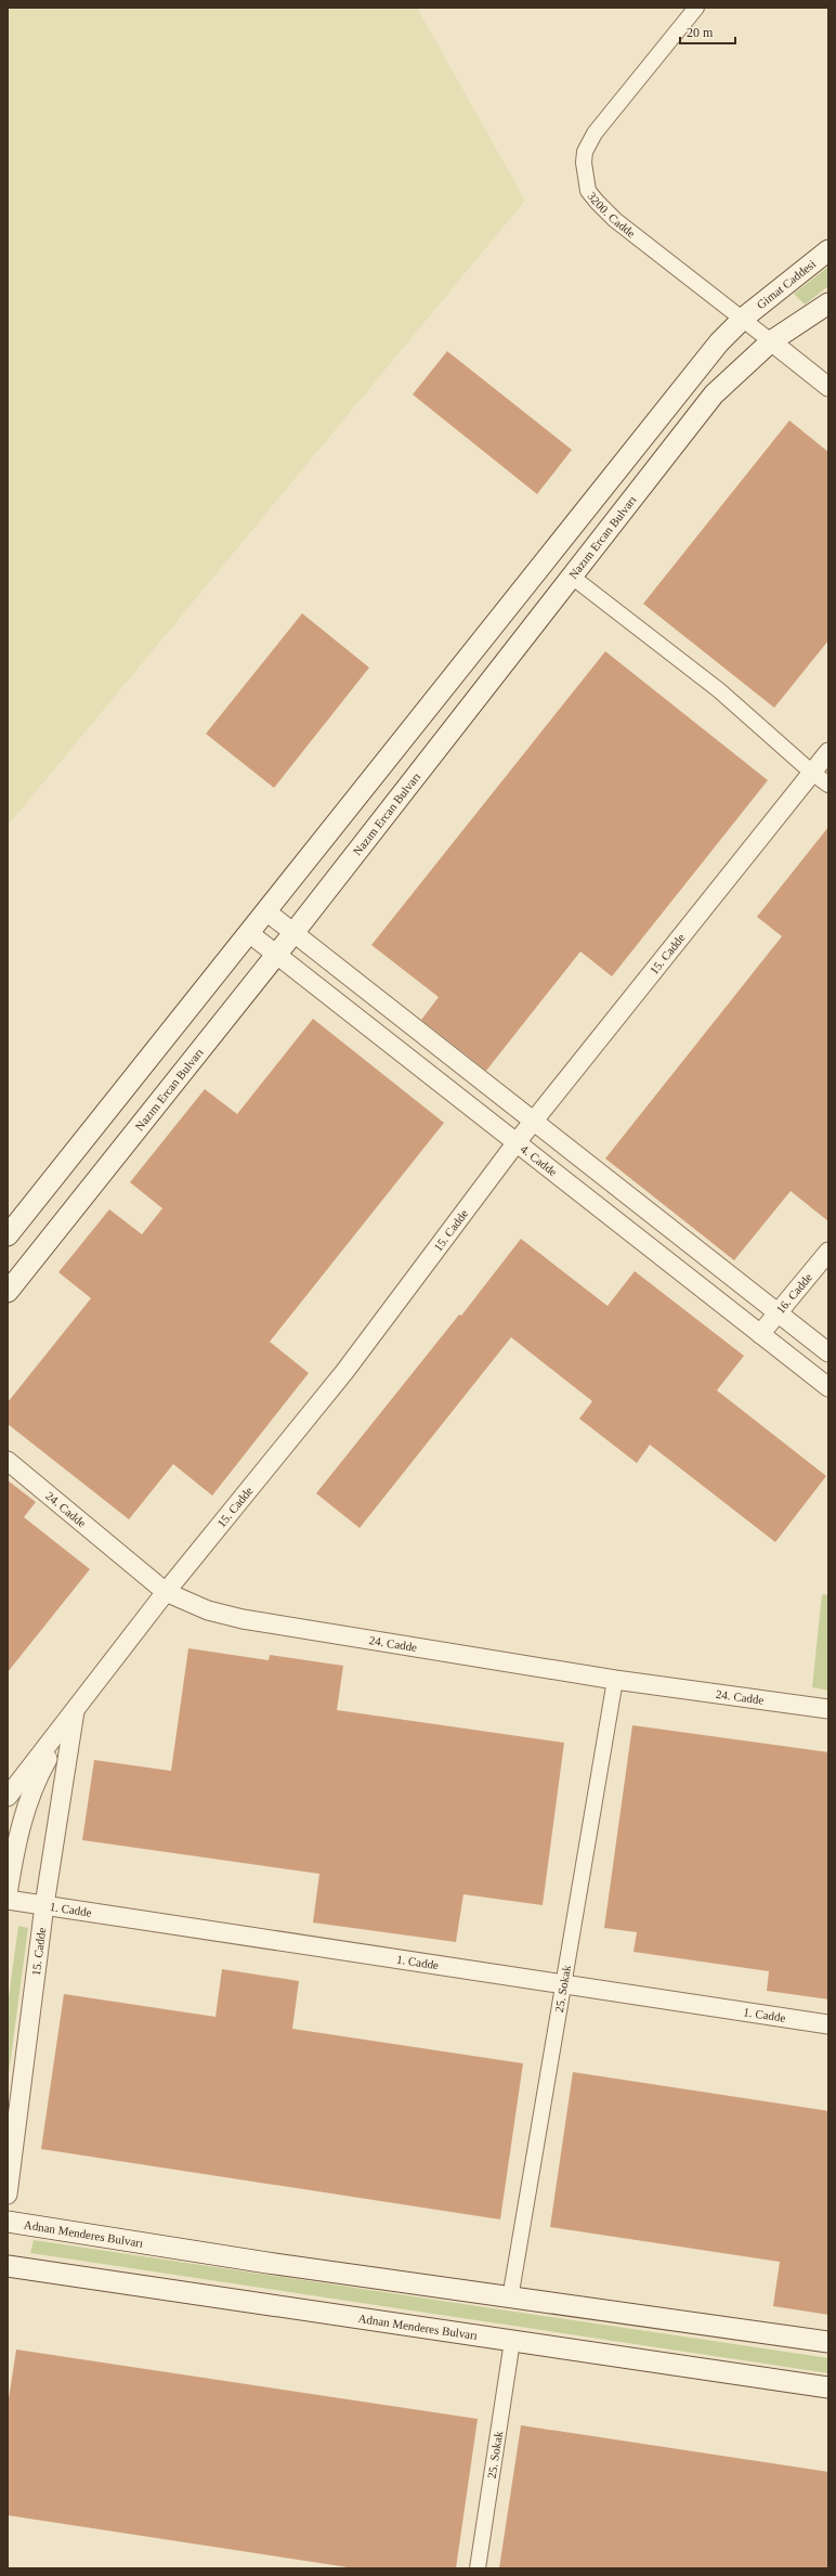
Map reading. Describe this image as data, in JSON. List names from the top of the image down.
{
  "streets": {
    "main road": ["Gimat Caddesi", "Nazım Ercan Bulvarı", "Adnan Menderes Bulvarı"],
    "street": [
      "3200. Cadde",
      "15. Cadde",
      "4. Cadde",
      "16. Cadde",
      "24. Cadde",
      "1. Cadde",
      "25. Sokak"
    ]
  },
  "crossings": [
    ["3200. Cadde", "Gimat Caddesi"],
    ["3200. Cadde", "Nazım Ercan Bulvarı"],
    ["Nazım Ercan Bulvarı", "4. Cadde"],
    ["15. Cadde", "4. Cadde"],
    ["15. Cadde", "24. Cadde"],
    ["15. Cadde", "1. Cadde"],
    ["4. Cadde", "16. Cadde"],
    ["24. Cadde", "25. Sokak"],
    ["1. Cadde", "25. Sokak"],
    ["25. Sokak", "Adnan Menderes Bulvarı"]
  ],
  "scale_bar": "20 m"
}
